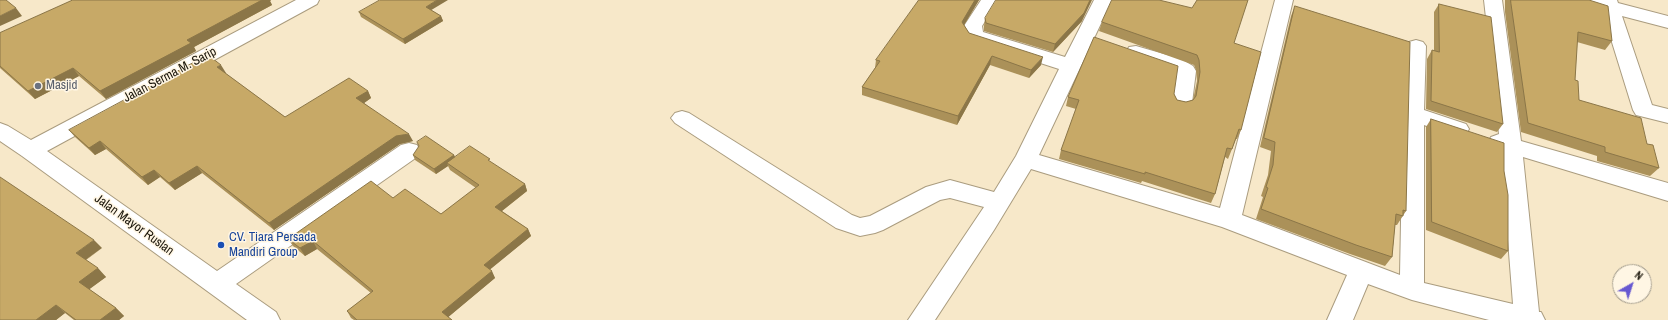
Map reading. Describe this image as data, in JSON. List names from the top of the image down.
{
  "streets": {
    "street": ["Jalan Serma M. Sarip", "Jalan Mayor Ruslan"]
  },
  "crossings": [
    ["Jalan Serma M. Sarip", "Jalan Mayor Ruslan"]
  ],
  "places": ["Masjid", "CV. Tiara Persada Mandiri Group"],
  "north": "top right"
}
